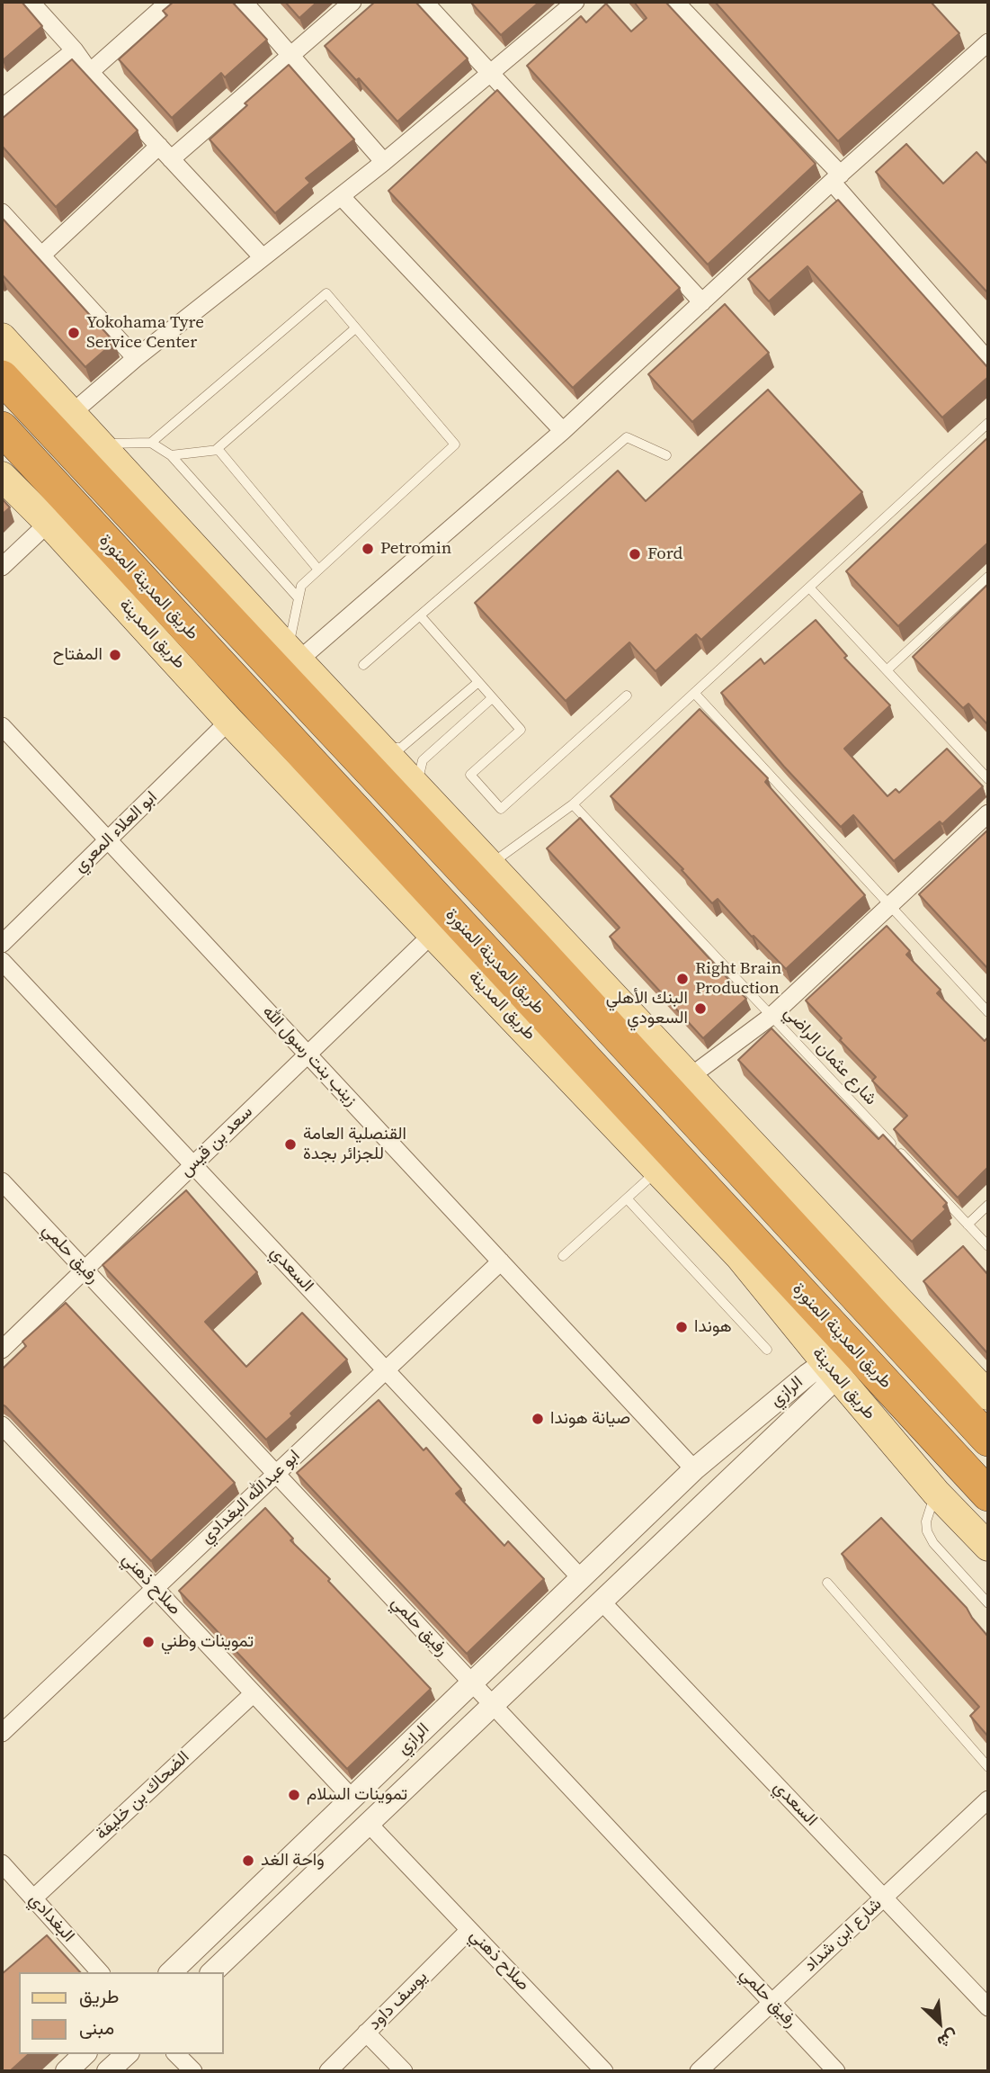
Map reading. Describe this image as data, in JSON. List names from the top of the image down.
{
  "streets": {
    "highway": ["طريق المدينة المنورة"],
    "main road": ["طريق المدينة"],
    "street": [
      "ابو العلاء المعري",
      "زينب بنت رسول الله",
      "سعد بن قيس",
      "رفيق حلمي",
      "السعدي",
      "الرازي",
      "ابو عبدالله البغدادي",
      "صلاح ذهني",
      "الضحاك بن خليفة",
      "البغدادي",
      "شارع ابن شداد",
      "يوسف داود"
    ],
    "lane": ["شارع عثمان الراضي"]
  },
  "crossings": [
    ["طريق المدينة", "ابو العلاء المعري"],
    ["طريق المدينة", "سعد بن قيس"],
    ["طريق المدينة", "الرازي"],
    ["ابو العلاء المعري", "زينب بنت رسول الله"],
    ["زينب بنت رسول الله", "سعد بن قيس"],
    ["زينب بنت رسول الله", "الرازي"],
    ["زينب بنت رسول الله", "ابو عبدالله البغدادي"],
    ["سعد بن قيس", "رفيق حلمي"],
    ["سعد بن قيس", "السعدي"],
    ["رفيق حلمي", "الرازي"],
    ["رفيق حلمي", "ابو عبدالله البغدادي"],
    ["رفيق حلمي", "شارع ابن شداد"],
    ["السعدي", "الرازي"],
    ["السعدي", "ابو عبدالله البغدادي"],
    ["السعدي", "شارع ابن شداد"],
    ["الرازي", "صلاح ذهني"],
    ["ابو عبدالله البغدادي", "صلاح ذهني"],
    ["صلاح ذهني", "الضحاك بن خليفة"],
    ["صلاح ذهني", "يوسف داود"],
    ["الضحاك بن خليفة", "البغدادي"]
  ],
  "places": [
    "Yokohama Tyre Service Center",
    "Petromin",
    "Ford",
    "المفتاح",
    "Right Brain Production",
    "البنك الأهلي السعودي",
    "القنصلية العامة للجزائر بجدة",
    "هوندا",
    "صيانة هوندا",
    "تموينات وطني",
    "تموينات السلام",
    "واحة الغد"
  ],
  "legend": ["طريق", "مبنى"],
  "north": "bottom right"
}
